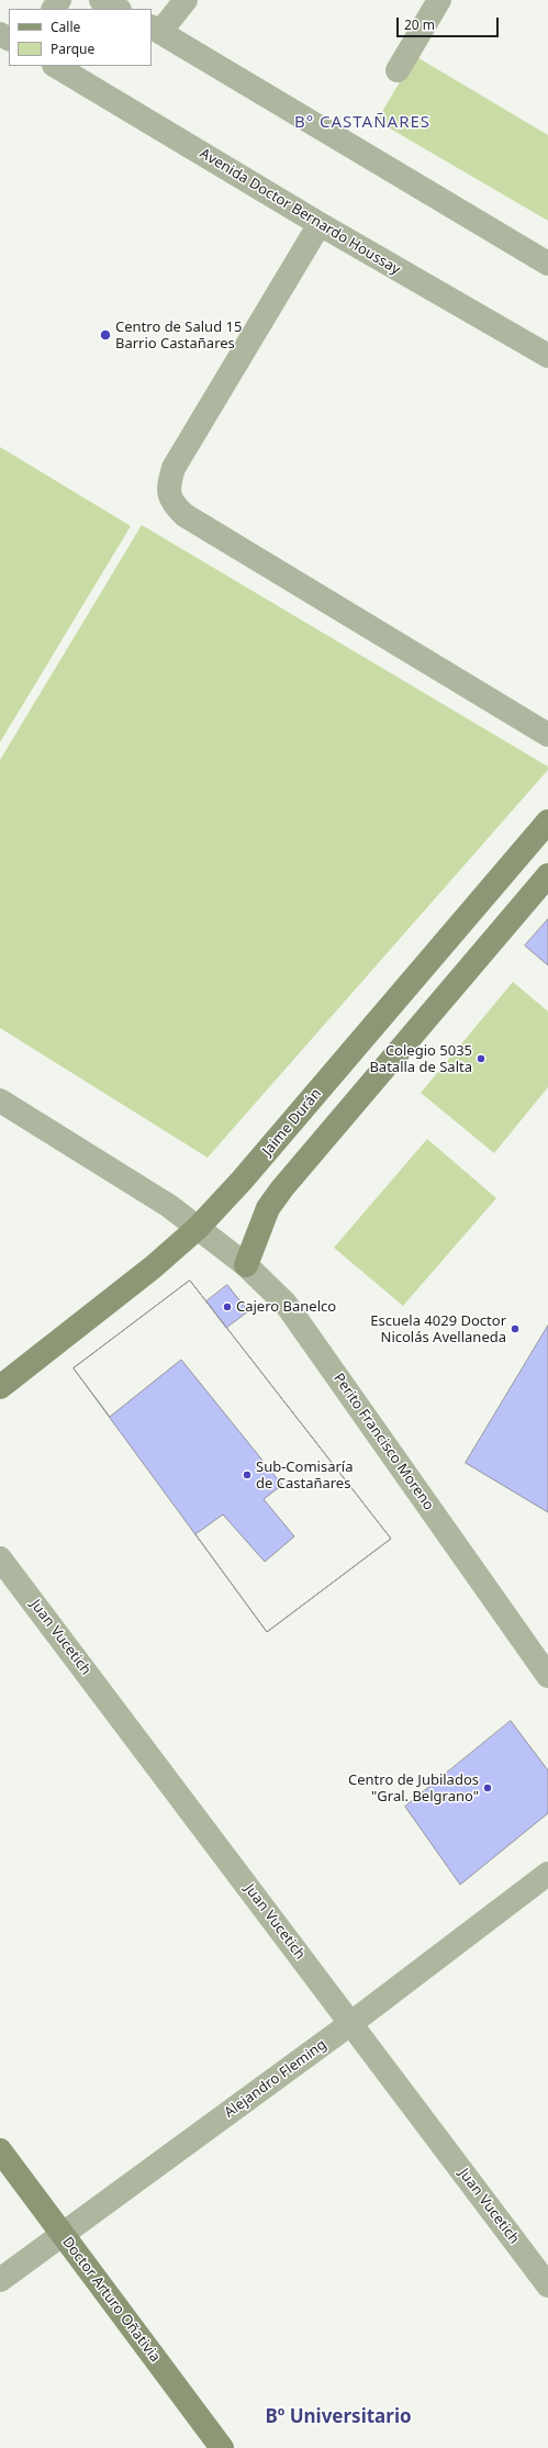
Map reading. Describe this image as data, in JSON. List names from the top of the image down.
{
  "streets": {
    "street": [
      "Avenida Doctor Bernardo Houssay",
      "Jaime Durán",
      "Perito Francisco Moreno",
      "Juan Vucetich",
      "Alejandro Fleming",
      "Doctor Arturo Oñativia"
    ]
  },
  "crossings": [
    ["Jaime Durán", "Perito Francisco Moreno"],
    ["Juan Vucetich", "Alejandro Fleming"],
    ["Alejandro Fleming", "Doctor Arturo Oñativia"]
  ],
  "districts": ["B° CASTAÑARES", "Bº Universitario"],
  "places": [
    "Centro de Salud 15 Barrio Castañares",
    "Colegio 5035 Batalla de Salta",
    "Cajero Banelco",
    "Escuela 4029 Doctor Nicolás Avellaneda",
    "Sub-Comisaría de Castañares",
    "Centro de Jubilados \"Gral. Belgrano\""
  ],
  "legend": ["Calle", "Parque"],
  "scale_bar": "20 m"
}
